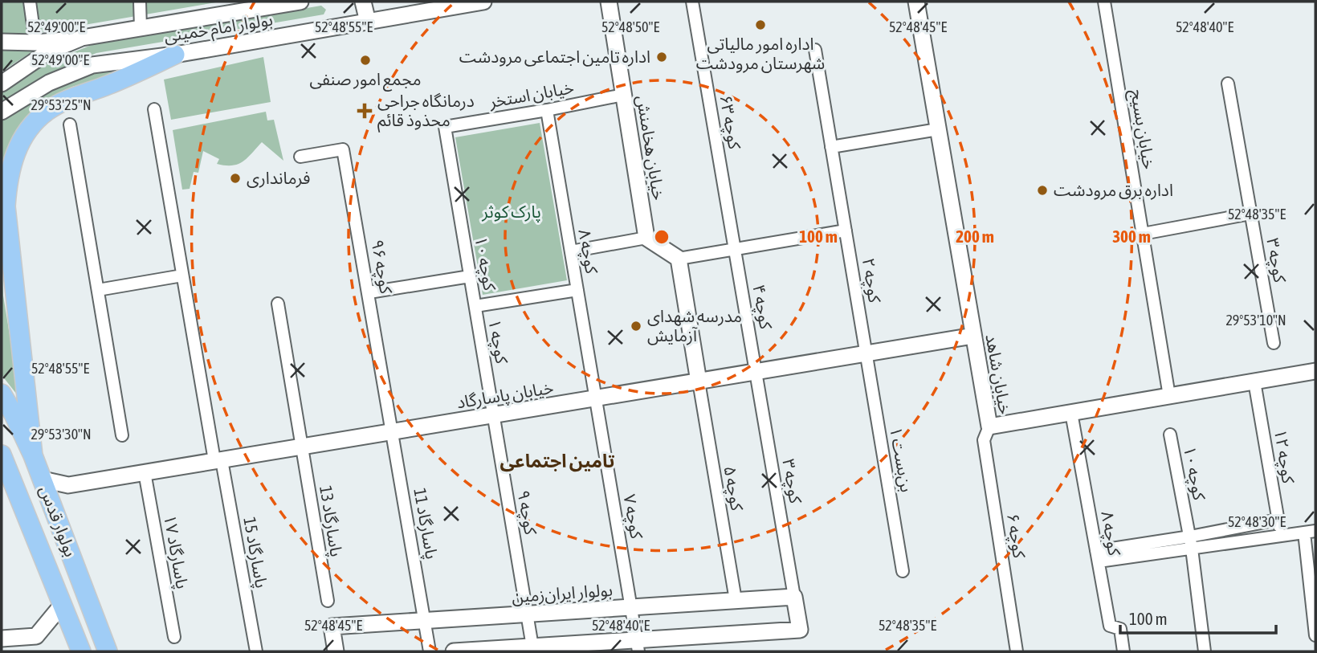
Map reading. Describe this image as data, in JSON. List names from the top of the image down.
{
  "streets": {
    "main road": ["بولوار قدس"],
    "street": [
      "بولوار امام خمینی",
      "خیابان استخر",
      "کوچه ۶۳",
      "خیابان بسیج",
      "خیابان هخامنش",
      "کوچه ۸",
      "کوچه ۳",
      "کوچه ۱۰",
      "کوچه ۹۶",
      "کوچه ۲",
      "کوچه ۴",
      "کوچه ۱",
      "خیابان شاهد",
      "خیابان پاسارگاد",
      "کوچه ۱۲",
      "بن‌بست ۱",
      "کوچه ۵",
      "کوچه ۹",
      "کوچه ۷",
      "پاسارگاد 13",
      "پاسارگاد 11",
      "کوچه ۶",
      "پاسارگاد ۱۷",
      "پاسارگاد 15",
      "بولوار ایران‌زمین"
    ]
  },
  "crossings": [
    ["خیابان استخر", "خیابان هخامنش"],
    ["خیابان استخر", "کوچه ۸"],
    ["خیابان استخر", "کوچه ۱۰"],
    ["کوچه ۶۳", "کوچه ۴"],
    ["خیابان بسیج", "خیابان شاهد"],
    ["کوچه ۸", "خیابان شاهد"],
    ["کوچه ۸", "خیابان پاسارگاد"],
    ["کوچه ۸", "کوچه ۷"],
    ["کوچه ۳", "کوچه ۴"],
    ["کوچه ۳", "خیابان پاسارگاد"],
    ["کوچه ۳", "بولوار ایران‌زمین"],
    ["کوچه ۱۰", "کوچه ۱"],
    ["کوچه ۹۶", "خیابان پاسارگاد"],
    ["کوچه ۹۶", "پاسارگاد 11"],
    ["کوچه ۲", "خیابان پاسارگاد"],
    ["کوچه ۲", "بن‌بست ۱"],
    ["کوچه ۴", "خیابان پاسارگاد"],
    ["کوچه ۱", "خیابان پاسارگاد"],
    ["کوچه ۱", "کوچه ۹"],
    ["خیابان شاهد", "خیابان پاسارگاد"],
    ["خیابان شاهد", "کوچه ۱۲"],
    ["خیابان شاهد", "کوچه ۶"],
    ["خیابان پاسارگاد", "بن‌بست ۱"],
    ["خیابان پاسارگاد", "کوچه ۵"],
    ["خیابان پاسارگاد", "کوچه ۹"],
    ["خیابان پاسارگاد", "کوچه ۷"],
    ["خیابان پاسارگاد", "بولوار قدس"],
    ["خیابان پاسارگاد", "پاسارگاد 13"],
    ["خیابان پاسارگاد", "پاسارگاد 11"],
    ["خیابان پاسارگاد", "پاسارگاد ۱۷"],
    ["خیابان پاسارگاد", "پاسارگاد 15"],
    ["کوچه ۵", "بولوار ایران‌زمین"],
    ["کوچه ۹", "بولوار ایران‌زمین"],
    ["کوچه ۷", "بولوار ایران‌زمین"],
    ["پاسارگاد 11", "بولوار ایران‌زمین"]
  ],
  "districts": ["تامین اجتماعی"],
  "parks": ["پارک کوثر"],
  "places": {
    "other": [
      "اداره امور مالیاتی شهرستان مرودشت",
      "اداره تامین اجتماعی مرودشت",
      "مجمع امور صنفی",
      "فرمانداری",
      "اداره برق مرودشت",
      "مدرسه شهدای آزمایش"
    ],
    "health": ["درمانگاه جراحی محذوذ قائم"]
  },
  "scale_bar": "100 m",
  "coordinates": [
    "52°49'00\"E",
    "52°48'55\"E",
    "52°48'50\"E",
    "52°48'45\"E",
    "52°48'40\"E",
    "29°53'25\"N",
    "52°48'35\"E",
    "29°53'10\"N",
    "29°53'30\"N",
    "52°48'30\"E"
  ],
  "rings": ["100 m", "200 m", "300 m"]
}
